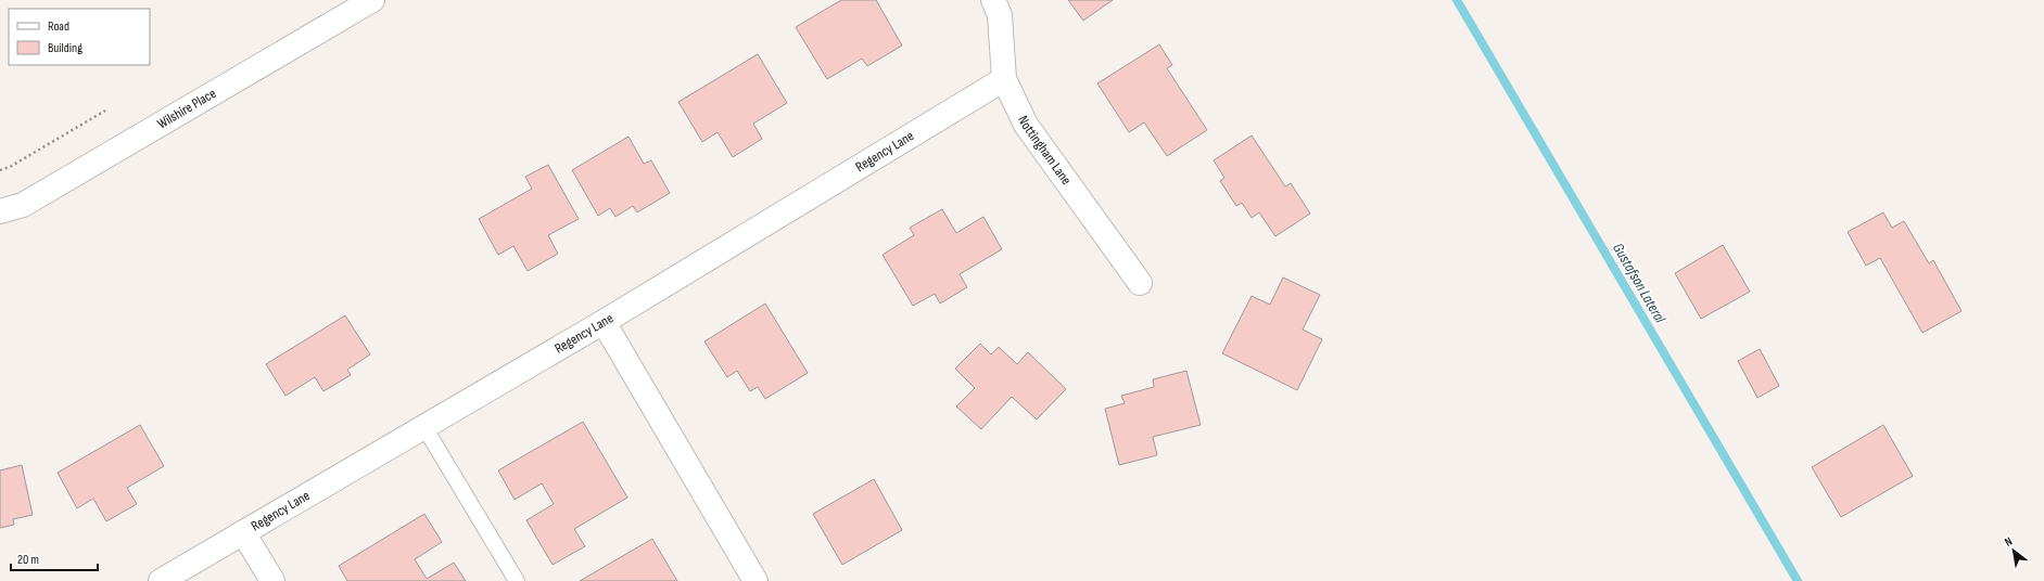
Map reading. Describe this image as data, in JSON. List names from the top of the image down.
{
  "streets": {
    "street": ["Wilshire Place", "Nottingham Lane", "Regency Lane"]
  },
  "crossings": [
    ["Nottingham Lane", "Regency Lane"]
  ],
  "water": ["Gustafson Lateral"],
  "legend": ["Road", "Building"],
  "scale_bar": "20 m",
  "north": "top left"
}
